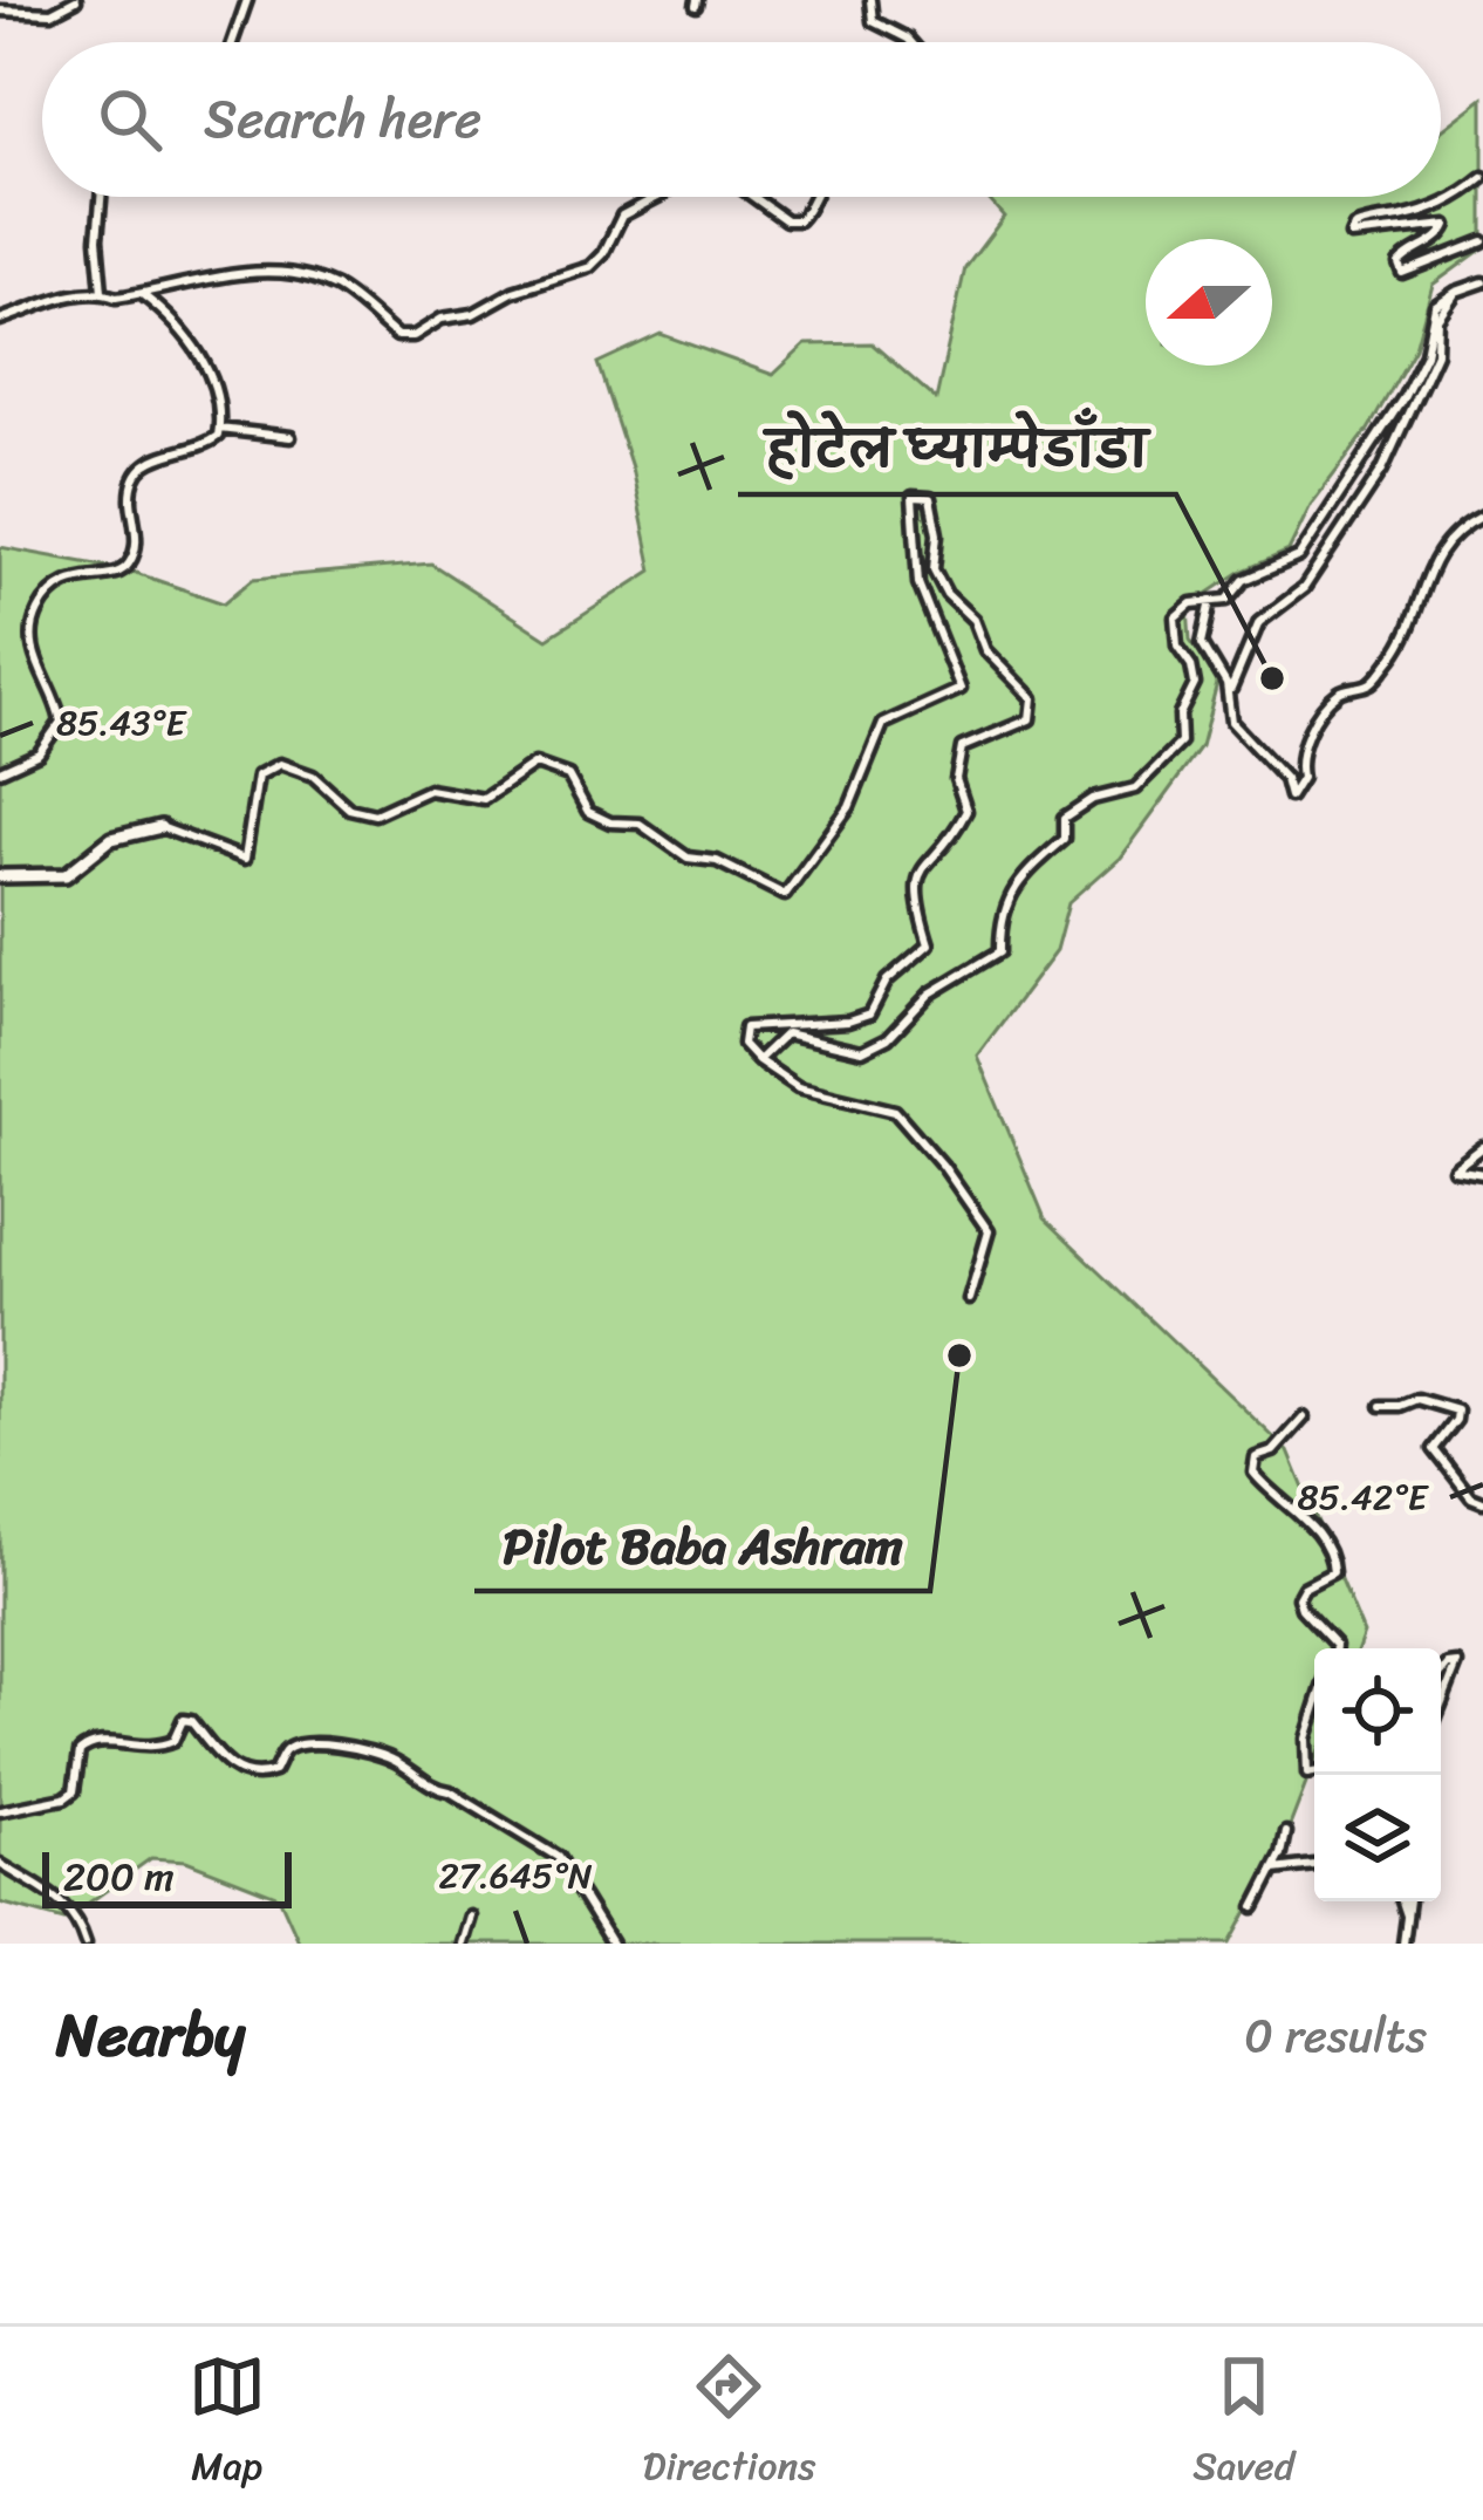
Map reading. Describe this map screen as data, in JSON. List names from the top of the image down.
{
  "places": ["होटेल घ्याम्पेडाँडा", "Pilot Baba Ashram"],
  "scale_bar": "200 m",
  "north": "left",
  "page": {
    "search": "Search here",
    "scale": "200 m",
    "heading": ["Nearby", "0 results"],
    "nav": ["Map", "Directions", "Saved"]
  },
  "coordinates": ["85.43°E", "85.42°E", "27.645°N"]
}
